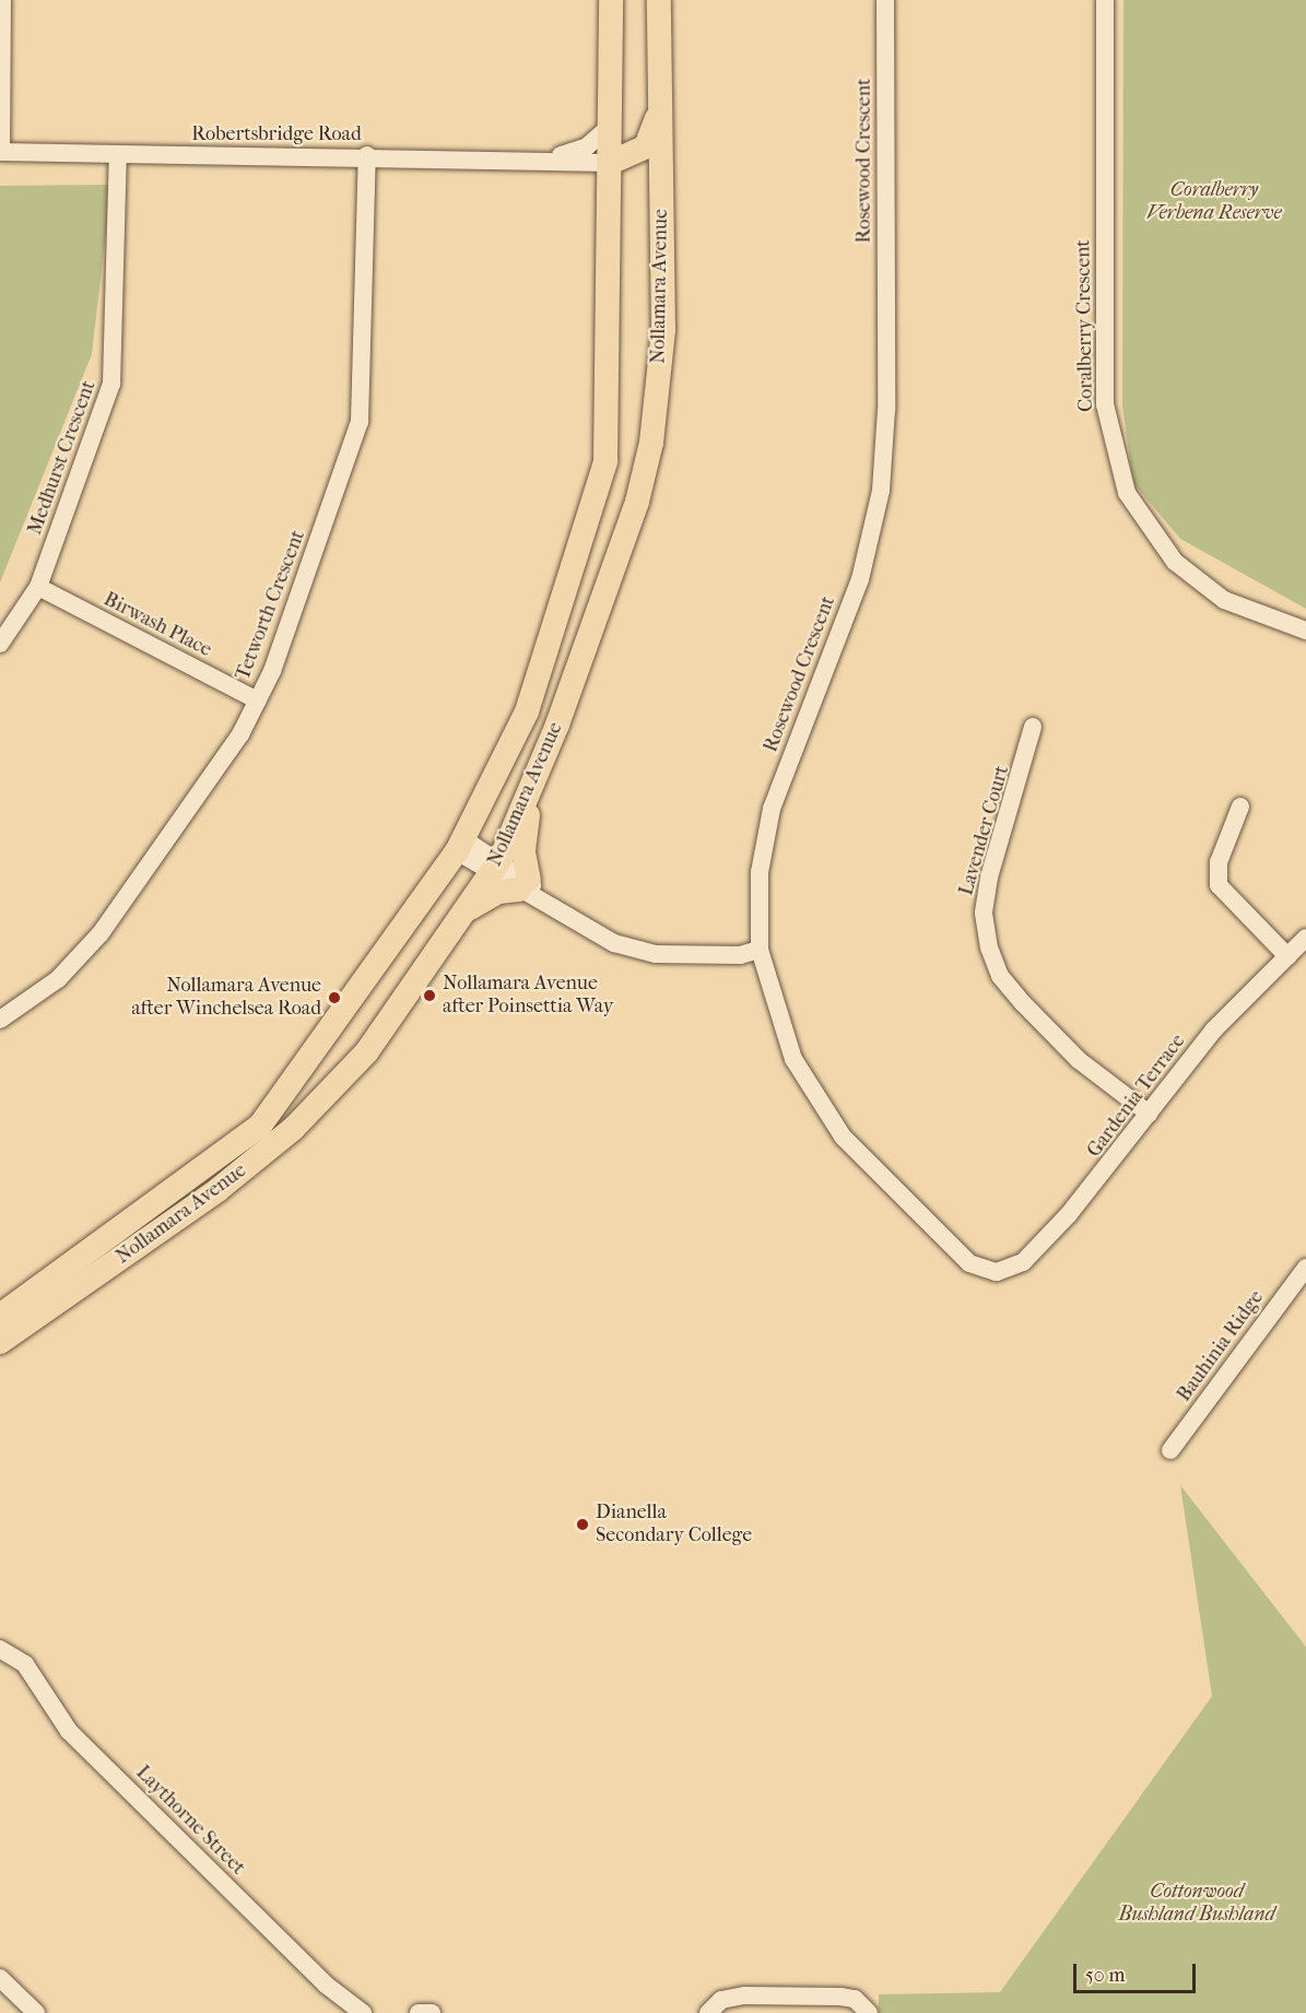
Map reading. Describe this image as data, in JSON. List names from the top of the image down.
{
  "streets": {
    "main road": ["Nollamara Avenue"],
    "street": [
      "Robertsbridge Road",
      "Rosewood Crescent",
      "Coralberry Crescent",
      "Medhurst Crescent",
      "Tetworth Crescent",
      "Birwash Place",
      "Lavender Court",
      "Gardenia Terrace",
      "Bauhinia Ridge",
      "Laythorne Street"
    ]
  },
  "crossings": [
    ["Robertsbridge Road", "Nollamara Avenue"],
    ["Robertsbridge Road", "Medhurst Crescent"],
    ["Robertsbridge Road", "Tetworth Crescent"],
    ["Rosewood Crescent", "Gardenia Terrace"],
    ["Medhurst Crescent", "Birwash Place"],
    ["Tetworth Crescent", "Birwash Place"],
    ["Lavender Court", "Gardenia Terrace"]
  ],
  "parks": ["Coralberry Verbena Reserve", "Cottonwood Bushland Bushland"],
  "places": ["Nollamara Avenue after Poinsettia Way", "Nollamara Avenue after Winchelsea Road", "Dianella Secondary College"],
  "scale_bar": "50 m"
}
